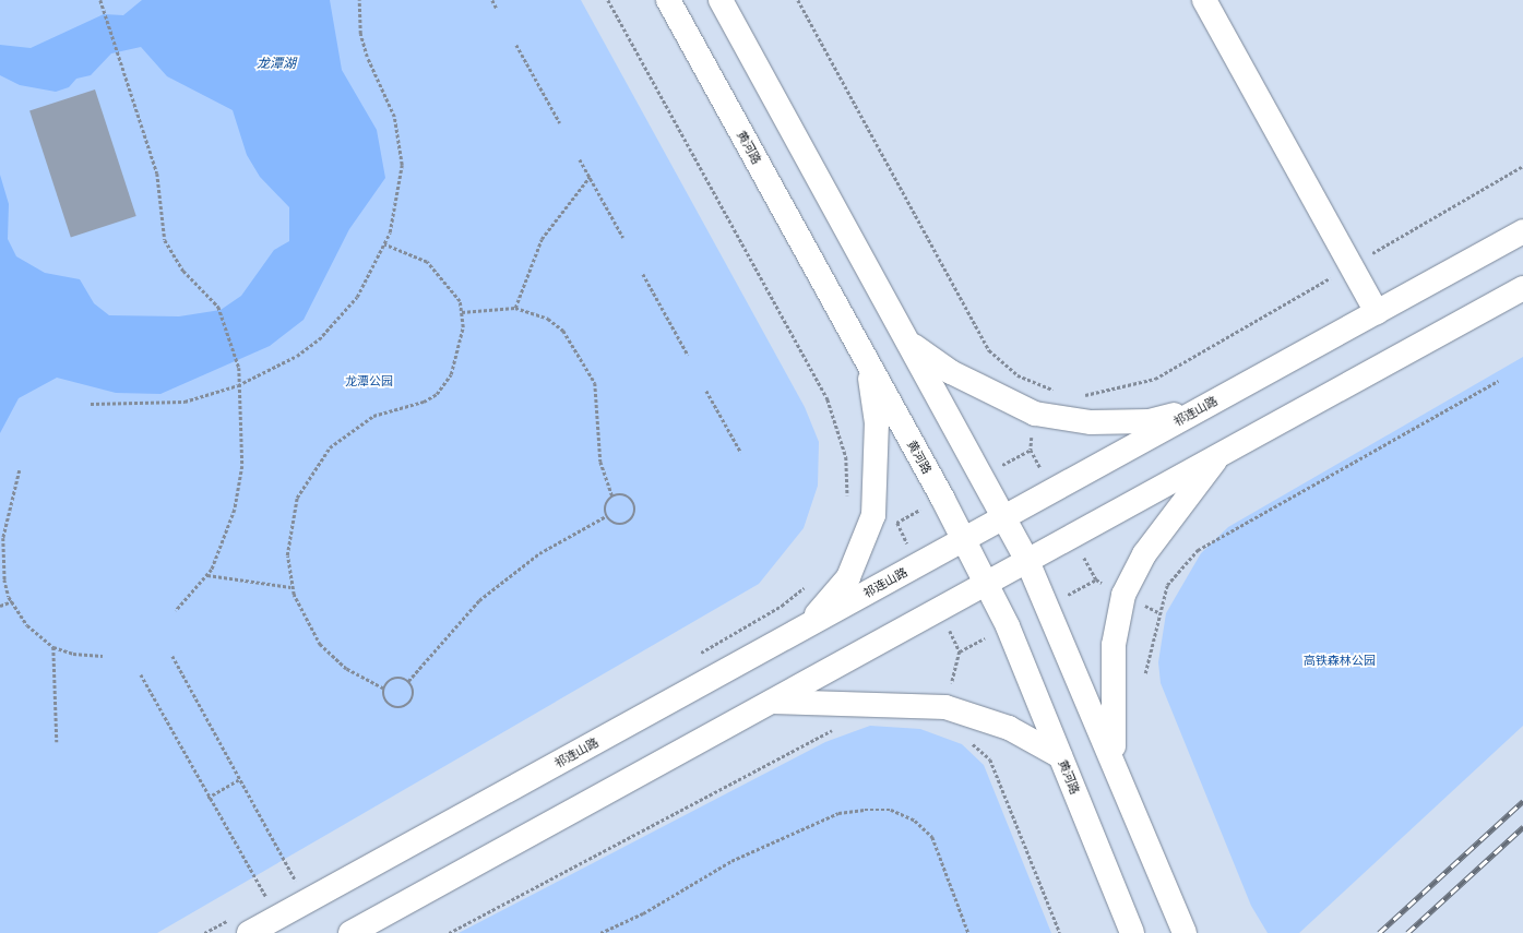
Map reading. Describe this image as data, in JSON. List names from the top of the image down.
{
  "streets": {
    "main road": ["黄河路", "祁连山路"]
  },
  "crossings": [
    ["黄河路", "祁连山路"]
  ],
  "water": ["龙潭湖"],
  "parks": ["龙潭公园", "高铁森林公园"]
}
